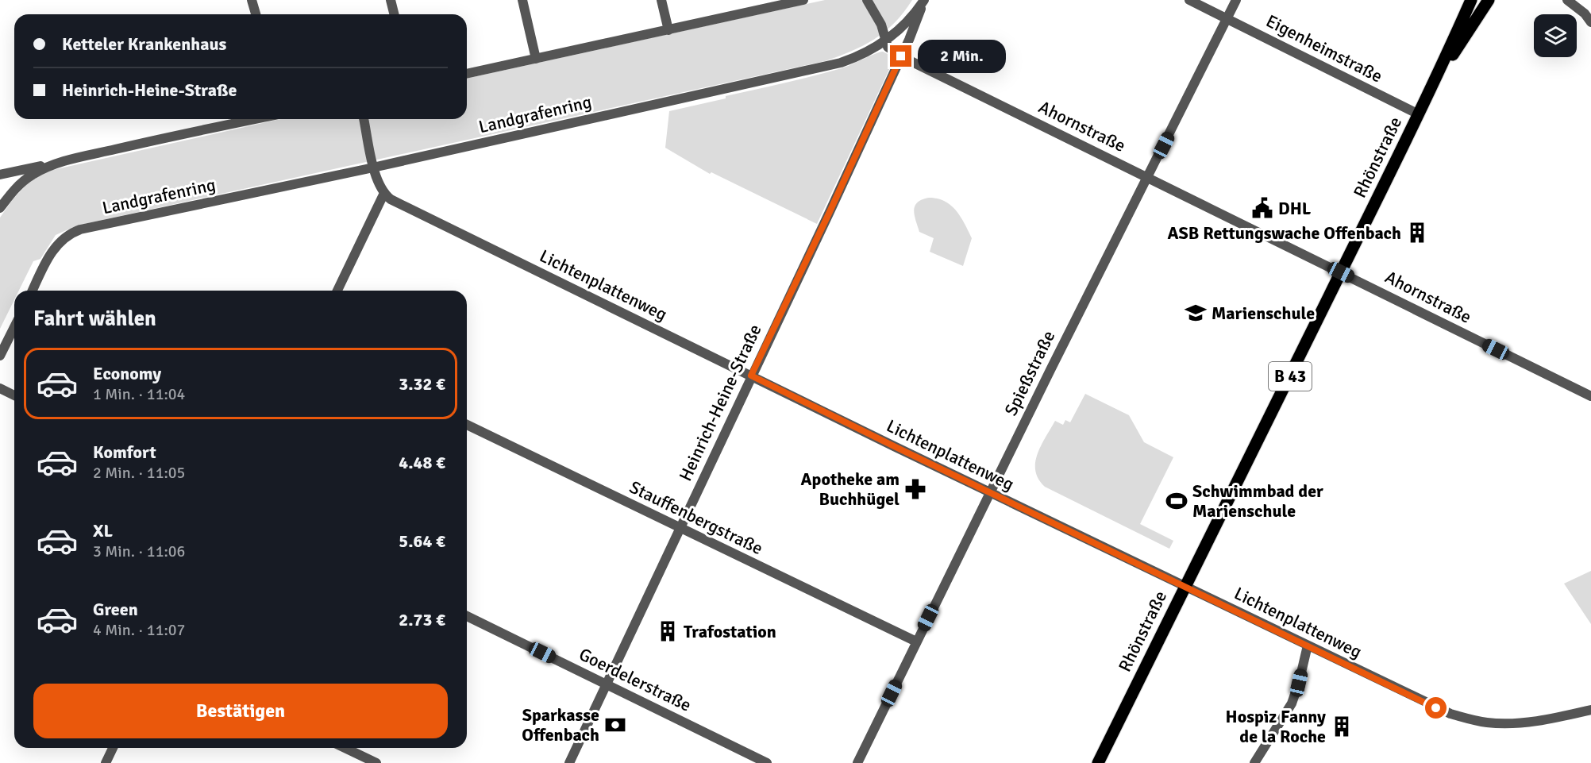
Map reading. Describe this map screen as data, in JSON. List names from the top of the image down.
{
  "streets": {
    "main road": ["Rhönstraße", "B 43"],
    "street": [
      "Eigenheimstraße",
      "Landgrafenring",
      "Ahornstraße",
      "Lichtenplattenweg",
      "Spießstraße",
      "Heinrich-Heine-Straße",
      "Stauffenbergstraße",
      "Goerdelerstraße"
    ]
  },
  "crossings": [
    ["Eigenheimstraße", "Rhönstraße"],
    ["Eigenheimstraße", "Spießstraße"],
    ["Landgrafenring", "Ahornstraße"],
    ["Landgrafenring", "Heinrich-Heine-Straße"],
    ["Ahornstraße", "Rhönstraße"],
    ["Ahornstraße", "Spießstraße"],
    ["Ahornstraße", "Heinrich-Heine-Straße"],
    ["Rhönstraße", "Lichtenplattenweg"],
    ["Lichtenplattenweg", "Spießstraße"],
    ["Lichtenplattenweg", "Heinrich-Heine-Straße"],
    ["Spießstraße", "Stauffenbergstraße"],
    ["Heinrich-Heine-Straße", "Stauffenbergstraße"],
    ["Heinrich-Heine-Straße", "Goerdelerstraße"]
  ],
  "places": {
    "public building": ["DHL"],
    "building": ["ASB Rettungswache Offenbach", "Trafostation", "Hospiz Fanny de la Roche"],
    "school or university": ["Marienschule"],
    "pharmacy": ["Apotheke am Buchhügel"],
    "sports": ["Schwimmbad der Marienschule"],
    "bank": ["Sparkasse Offenbach"]
  },
  "page": {
    "banner": ["Ketteler Krankenhaus", "Heinrich-Heine-Straße"],
    "bubble": "2 Min.",
    "heading": "Fahrt wählen",
    "list": [
      {
        "name": "Economy",
        "note": "1 Min. · 11:04",
        "value": "3.32 €"
      },
      {
        "name": "Komfort",
        "note": "2 Min. · 11:05",
        "value": "4.48 €"
      },
      {
        "name": "XL",
        "note": "3 Min. · 11:06",
        "value": "5.64 €"
      },
      {
        "name": "Green",
        "note": "4 Min. · 11:07",
        "value": "2.73 €"
      }
    ],
    "buttons": "Bestätigen"
  }
}
